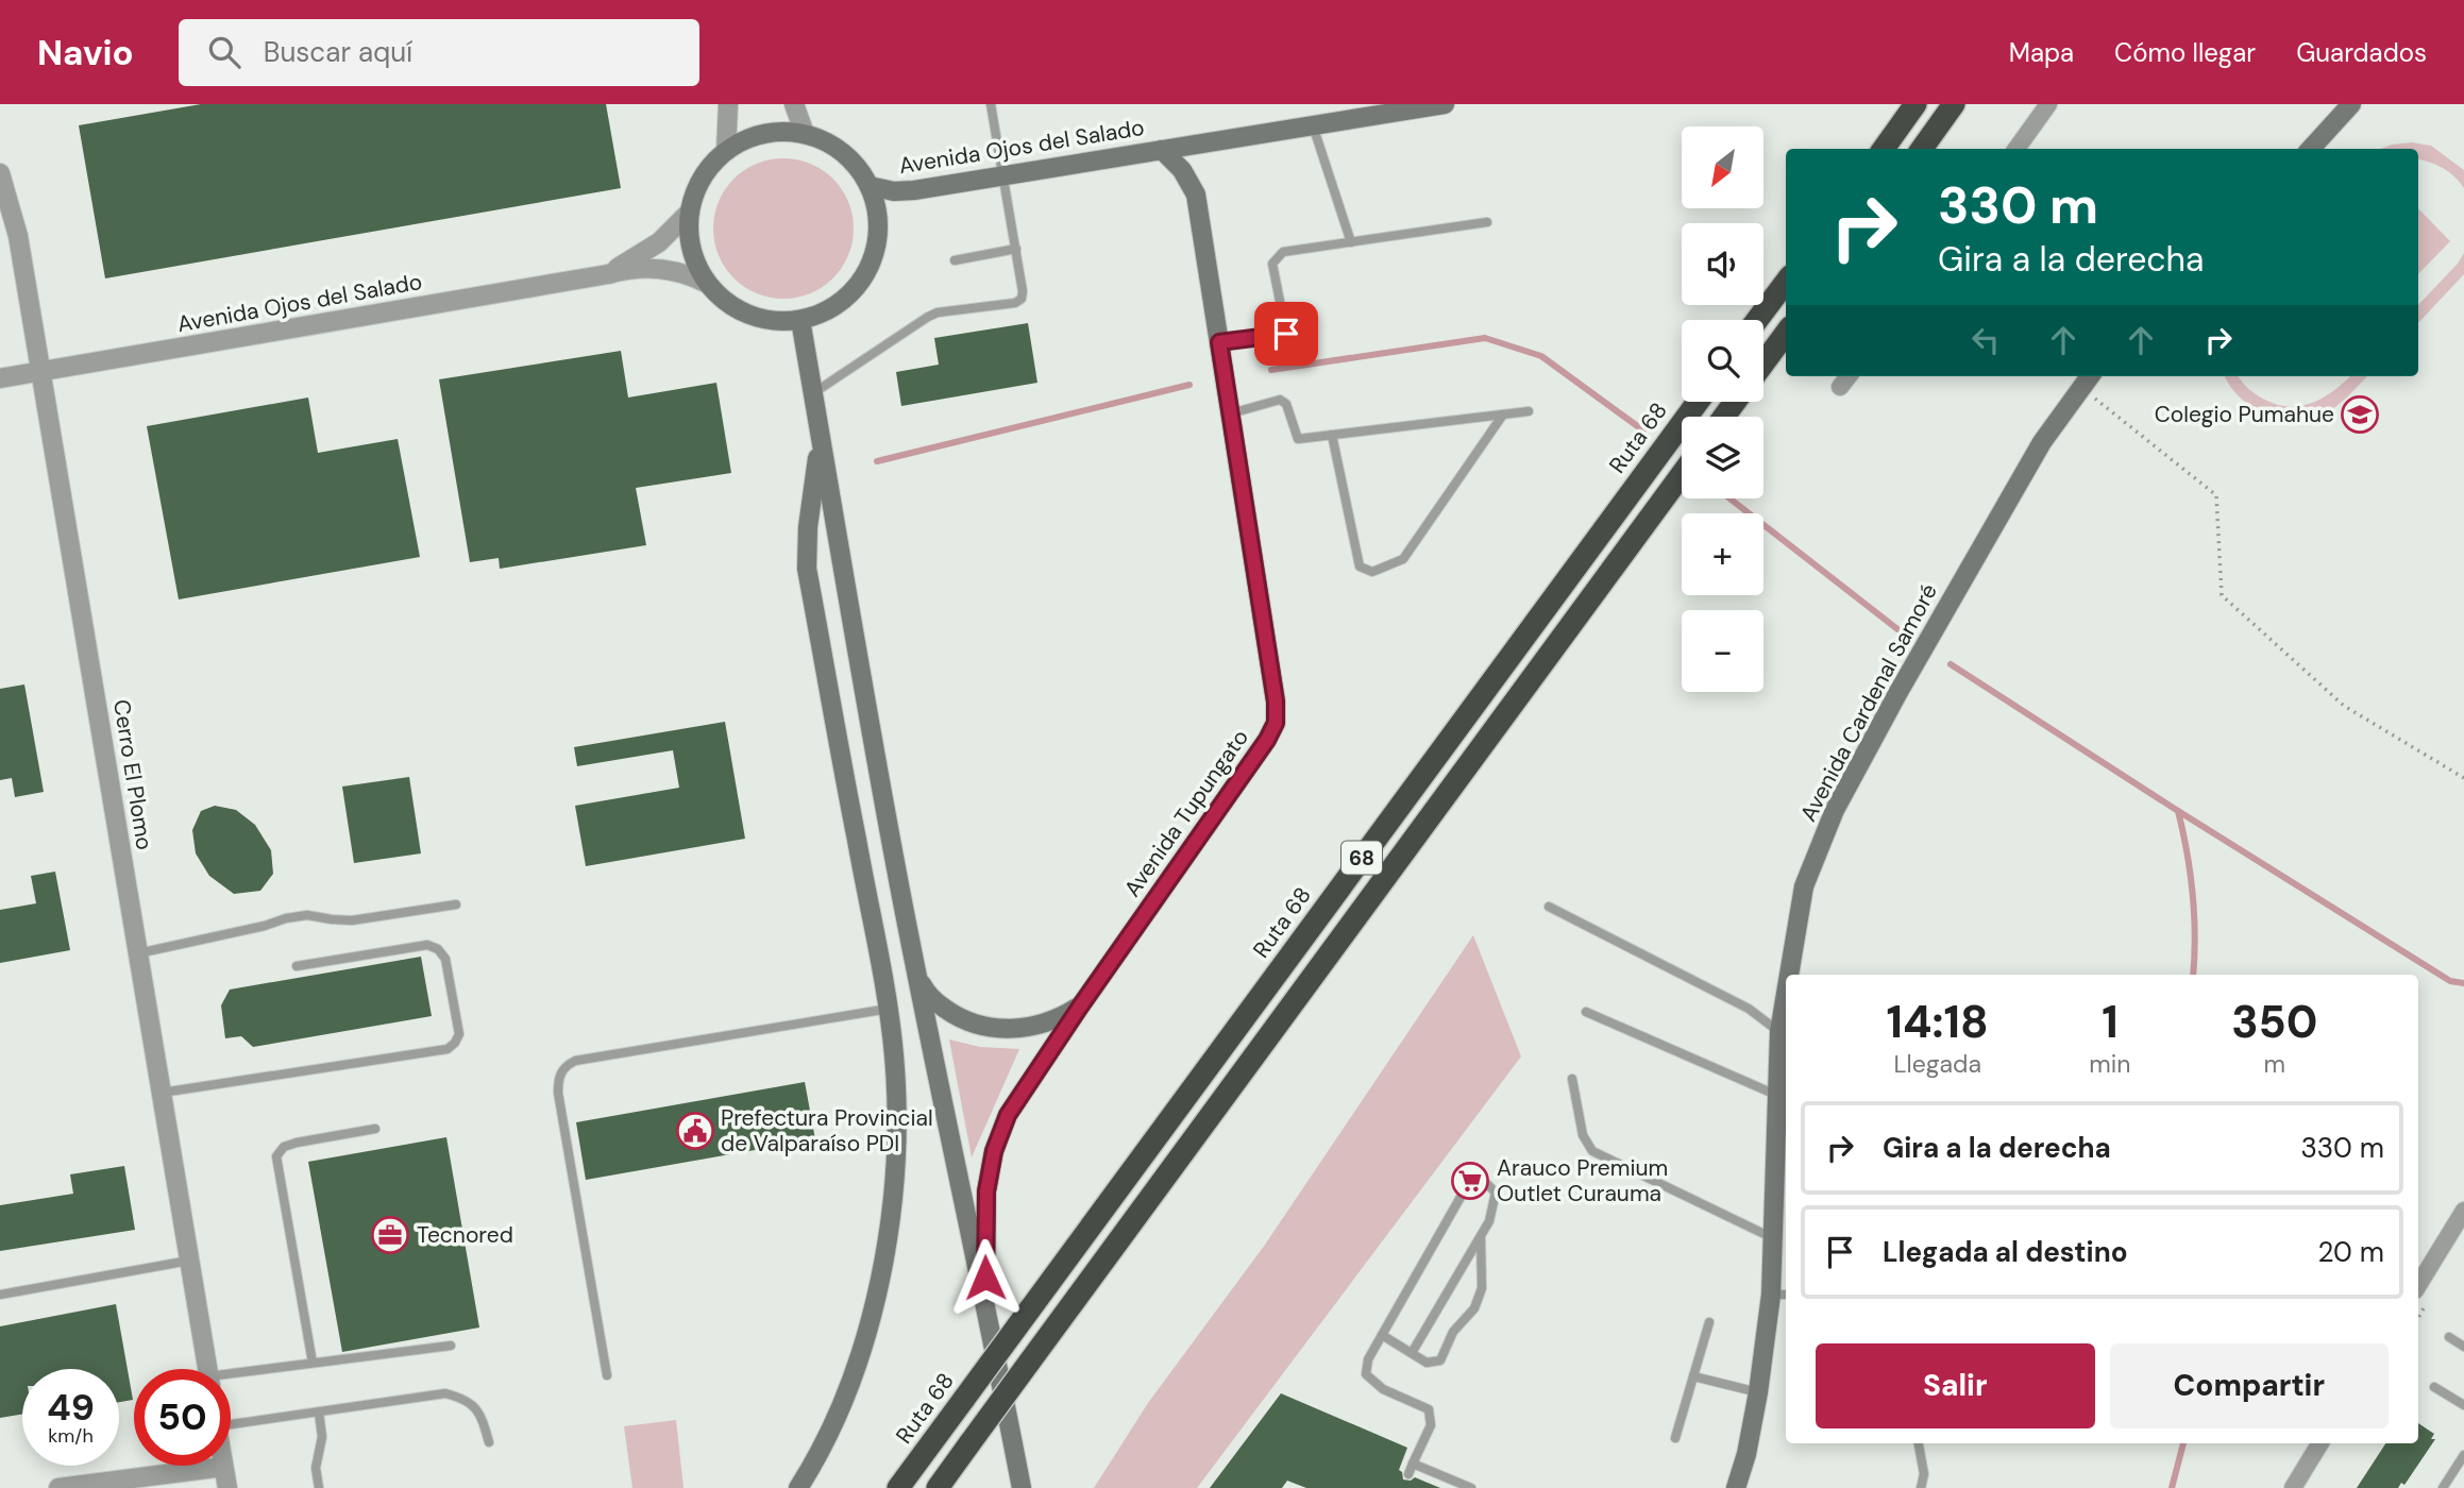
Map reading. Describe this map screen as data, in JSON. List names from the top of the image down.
{
  "streets": {
    "highway": ["Ruta 68", "68"],
    "main road": ["Avenida Ojos del Salado", "Avenida Cardenal Samoré", "Avenida Tupungato"],
    "street": ["Cerro El Plomo"]
  },
  "crossings": [
    ["Avenida Ojos del Salado", "Cerro El Plomo"],
    ["Avenida Ojos del Salado", "Avenida Tupungato"]
  ],
  "places": {
    "school or university": ["Colegio Pumahue"],
    "public building": ["Prefectura Provincial de Valparaíso PDI"],
    "supermarket": ["Arauco Premium Outlet Curauma"],
    "office": ["Tecnored"]
  },
  "north": "bottom left",
  "page": {
    "header": "Navio",
    "search": "Buscar aquí",
    "nav": ["Mapa", "Cómo llegar", "Guardados"],
    "map_buttons": ["+", "−"],
    "turn": ["330 m", "Gira a la derecha"],
    "eta": [
      "14:18",
      "Llegada",
      "1",
      "min",
      "350",
      "m"
    ],
    "list": [
      {
        "name": "Gira a la derecha",
        "value": "330 m"
      },
      {
        "name": "Llegada al destino",
        "value": "20 m"
      }
    ],
    "buttons": ["Salir", "Compartir"],
    "speed": "49 km/h",
    "limit": "50"
  }
}
